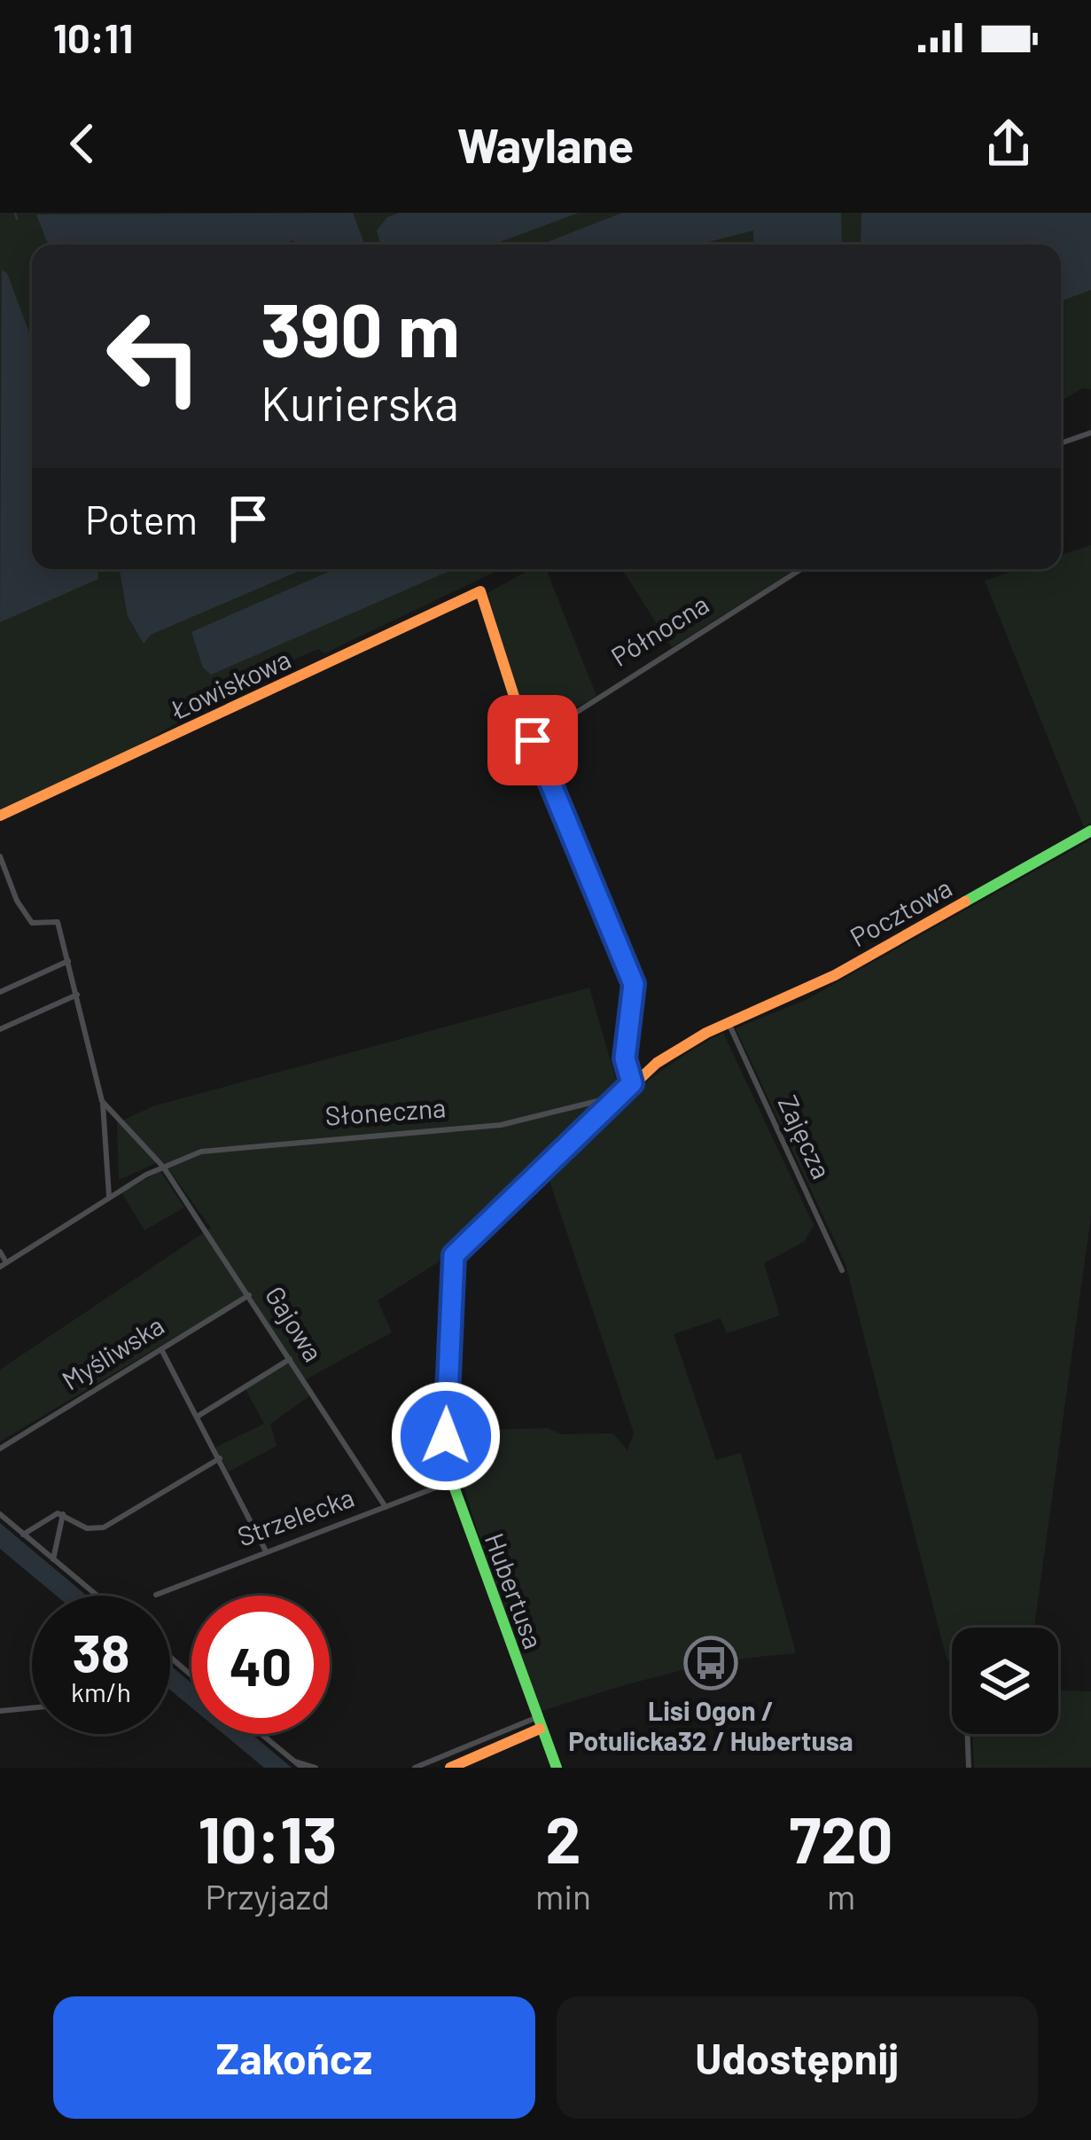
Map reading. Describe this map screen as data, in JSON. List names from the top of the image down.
{
  "streets": {
    "street": [
      "Północna",
      "Łowiskowa",
      "Pocztowa",
      "Słoneczna",
      "Zajęcza",
      "Gajowa",
      "Myśliwska",
      "Strzelecka",
      "Hubertusa"
    ]
  },
  "crossings": [
    ["Północna", "Łowiskowa"],
    ["Pocztowa", "Zajęcza"],
    ["Pocztowa", "Hubertusa"],
    ["Słoneczna", "Gajowa"],
    ["Słoneczna", "Hubertusa"],
    ["Zajęcza", "Hubertusa"],
    ["Gajowa", "Myśliwska"],
    ["Gajowa", "Strzelecka"],
    ["Strzelecka", "Hubertusa"]
  ],
  "places": {
    "bus stop": ["Lisi Ogon / Potulicka32 / Hubertusa"]
  },
  "page": {
    "status": "10:11",
    "header": "Waylane",
    "turn": ["390 m", "Kurierska"],
    "then": "Potem",
    "speed": "38 km/h",
    "limit": "40",
    "eta": [
      "10:13",
      "Przyjazd",
      "2",
      "min",
      "720",
      "m"
    ],
    "buttons": ["Zakończ", "Udostępnij"]
  }
}
